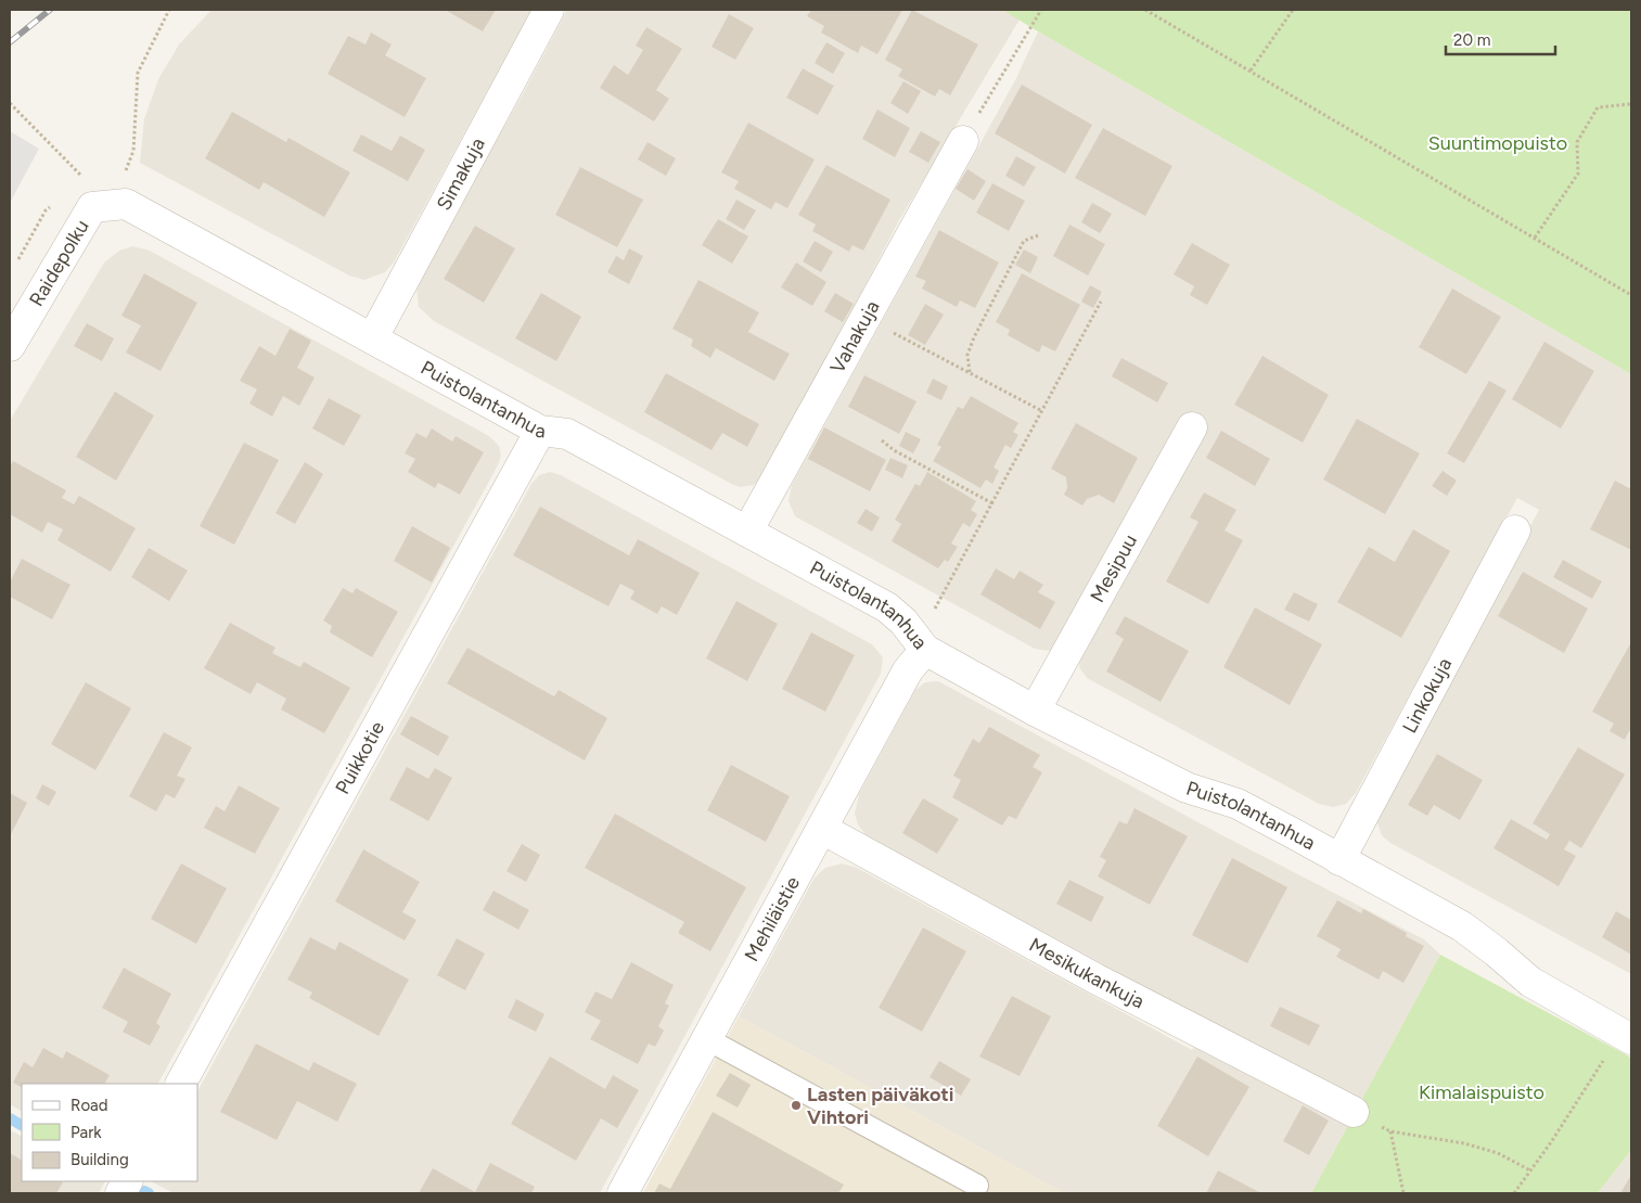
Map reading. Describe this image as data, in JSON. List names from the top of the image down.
{
  "streets": {
    "street": [
      "Simakuja",
      "Raidepolku",
      "Vahakuja",
      "Puistolantanhua",
      "Mesipuu",
      "Linkokuja",
      "Puikkotie",
      "Mehiläistie",
      "Mesikukankuja"
    ]
  },
  "crossings": [
    ["Simakuja", "Puistolantanhua"],
    ["Raidepolku", "Puistolantanhua"],
    ["Vahakuja", "Puistolantanhua"],
    ["Puistolantanhua", "Mesipuu"],
    ["Puistolantanhua", "Linkokuja"],
    ["Puistolantanhua", "Puikkotie"],
    ["Puistolantanhua", "Mehiläistie"],
    ["Mehiläistie", "Mesikukankuja"]
  ],
  "parks": ["Suuntimopuisto", "Kimalaispuisto"],
  "places": ["Lasten päiväkoti Vihtori"],
  "legend": ["Road", "Park", "Building"],
  "scale_bar": "20 m"
}
